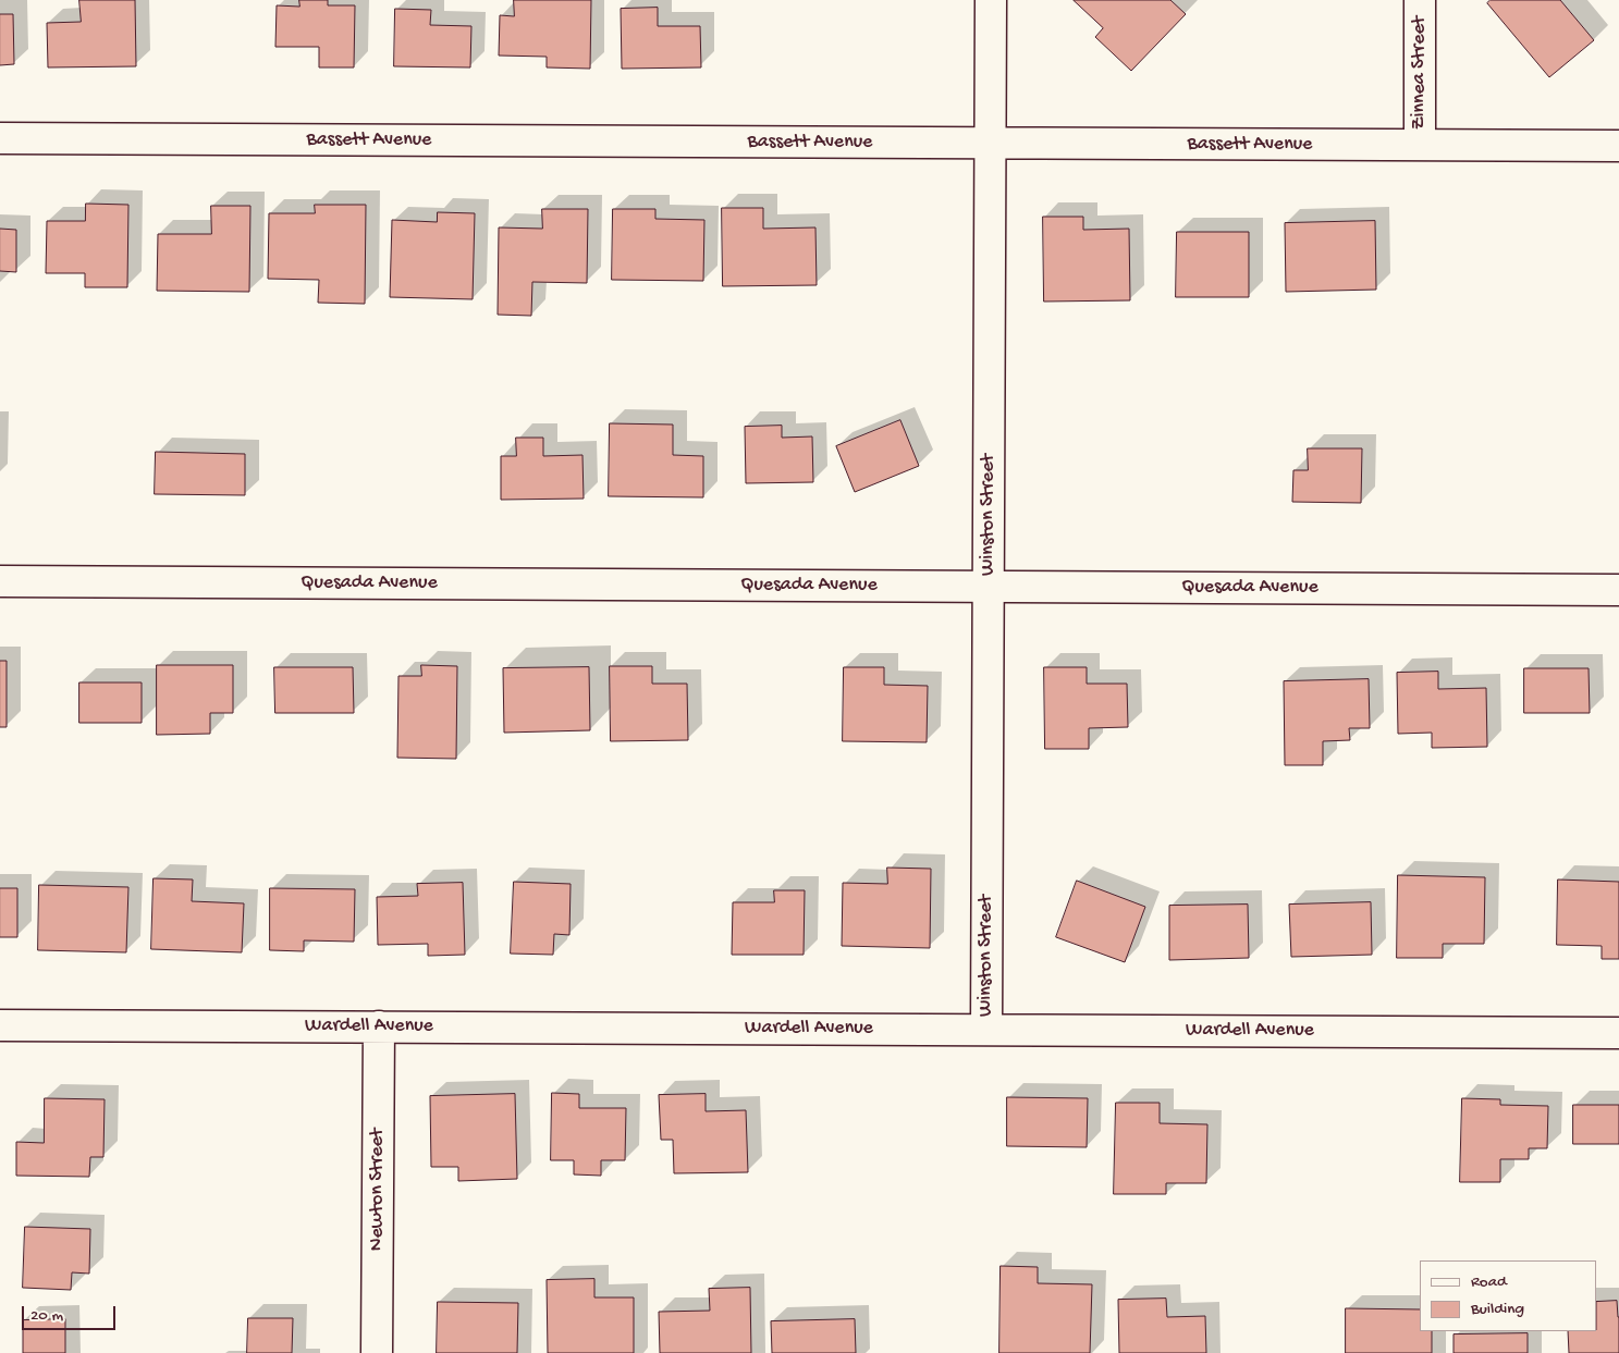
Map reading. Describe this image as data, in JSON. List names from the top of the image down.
{
  "streets": {
    "street": [
      "Zinnea Street",
      "Bassett Avenue",
      "Winston Street",
      "Quesada Avenue",
      "Wardell Avenue",
      "Newton Street"
    ]
  },
  "crossings": [
    ["Zinnea Street", "Bassett Avenue"],
    ["Bassett Avenue", "Winston Street"],
    ["Winston Street", "Quesada Avenue"],
    ["Winston Street", "Wardell Avenue"],
    ["Wardell Avenue", "Newton Street"]
  ],
  "legend": ["Road", "Building"],
  "scale_bar": "20 m"
}
